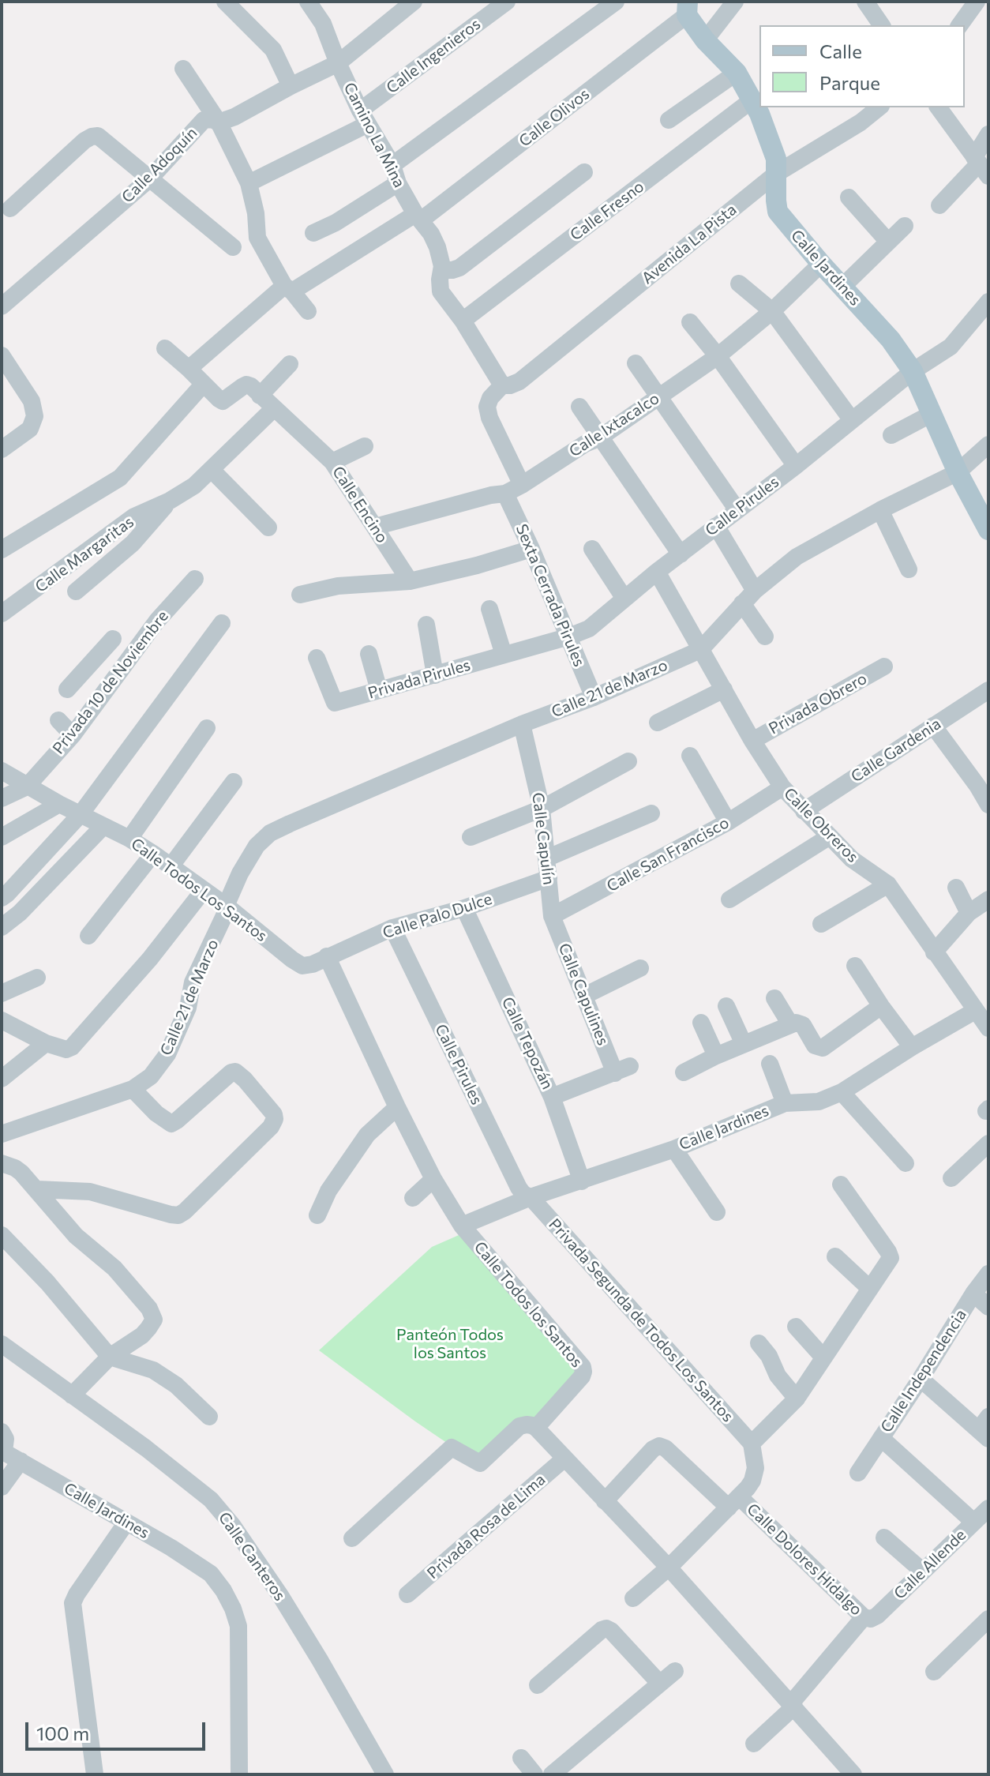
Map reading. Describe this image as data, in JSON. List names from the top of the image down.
{
  "streets": {
    "main road": ["Calle Jardines"],
    "street": [
      "Calle Ingenieros",
      "Calle Olivos",
      "Camino La Mina",
      "Calle Adoquín",
      "Calle Fresno",
      "Avenida La Pista",
      "Calle Ixtacalco",
      "Calle Encino",
      "Calle Pirules",
      "Calle Margaritas",
      "Sexta Cerrada Pirules",
      "Privada Pirules",
      "Privada 10 de Noviembre",
      "Calle 21 de Marzo",
      "Privada Obrero",
      "Calle Gardenia",
      "Calle Obreros",
      "Calle Capulín",
      "Calle San Francisco",
      "Calle Todos Los Santos",
      "Calle Palo Dulce",
      "Calle Capulines",
      "Calle Tepozán",
      "Calle Todos los Santos",
      "Privada Segunda de Todos Los Santos",
      "Calle Independencia",
      "Privada Rosa de Lima",
      "Calle Canteros",
      "Calle Dolores Hidalgo",
      "Calle Allende"
    ]
  },
  "crossings": [
    ["Calle Ingenieros", "Camino La Mina"],
    ["Calle Olivos", "Camino La Mina"],
    ["Calle Olivos", "Calle Jardines"],
    ["Camino La Mina", "Calle Adoquín"],
    ["Camino La Mina", "Calle Fresno"],
    ["Avenida La Pista", "Calle Jardines"],
    ["Calle Jardines", "Calle Ixtacalco"],
    ["Calle Jardines", "Calle Pirules"],
    ["Calle Jardines", "Calle 21 de Marzo"],
    ["Calle Jardines", "Calle Obreros"],
    ["Calle Jardines", "Calle Tepozán"],
    ["Calle Jardines", "Calle Todos los Santos"],
    ["Calle Jardines", "Privada Segunda de Todos Los Santos"],
    ["Calle Ixtacalco", "Calle Encino"],
    ["Calle Ixtacalco", "Sexta Cerrada Pirules"],
    ["Calle Pirules", "Sexta Cerrada Pirules"],
    ["Calle Pirules", "Privada Pirules"],
    ["Calle Pirules", "Calle Obreros"],
    ["Calle Pirules", "Calle Palo Dulce"],
    ["Calle Pirules", "Privada Segunda de Todos Los Santos"],
    ["Sexta Cerrada Pirules", "Privada Pirules"],
    ["Sexta Cerrada Pirules", "Calle 21 de Marzo"],
    ["Privada 10 de Noviembre", "Calle Todos Los Santos"],
    ["Calle 21 de Marzo", "Calle Obreros"],
    ["Calle 21 de Marzo", "Calle Capulín"],
    ["Calle 21 de Marzo", "Calle Todos Los Santos"],
    ["Privada Obrero", "Calle Obreros"],
    ["Calle Gardenia", "Calle Obreros"],
    ["Calle Obreros", "Calle San Francisco"],
    ["Calle Capulín", "Calle San Francisco"],
    ["Calle Capulín", "Calle Palo Dulce"],
    ["Calle Capulín", "Calle Capulines"],
    ["Calle San Francisco", "Calle Capulines"],
    ["Calle Todos Los Santos", "Calle Palo Dulce"],
    ["Calle Todos Los Santos", "Calle Todos los Santos"],
    ["Calle Palo Dulce", "Calle Tepozán"],
    ["Calle Palo Dulce", "Calle Todos los Santos"],
    ["Calle Capulines", "Calle Tepozán"],
    ["Calle Dolores Hidalgo", "Calle Allende"]
  ],
  "parks": ["Panteón Todos los Santos"],
  "legend": ["Calle", "Parque"],
  "scale_bar": "100 m"
}
